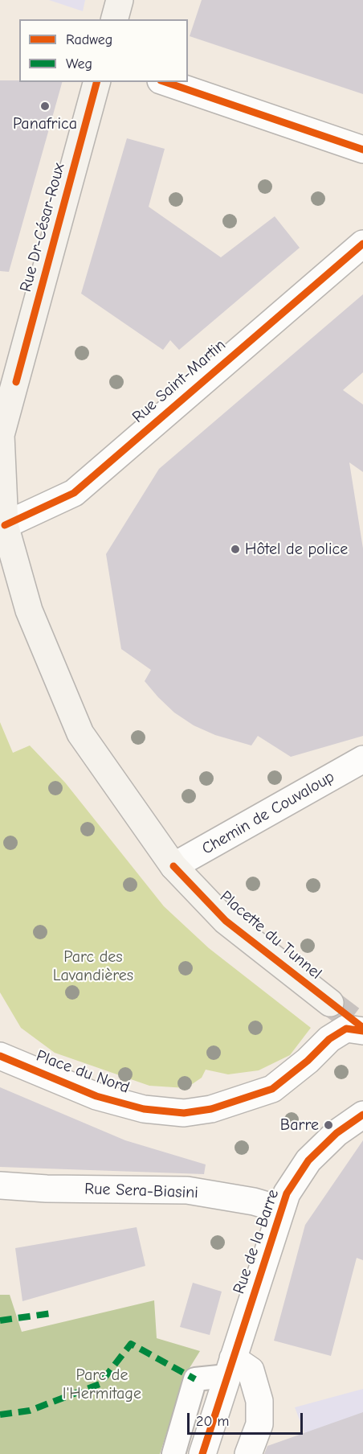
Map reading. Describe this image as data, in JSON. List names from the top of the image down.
{
  "streets": {
    "main road": ["Rue Dr-César-Roux", "Placette du Tunnel"],
    "street": [
      "Rue Saint-Martin",
      "Chemin de Couvaloup",
      "Place du Nord",
      "Rue Sera-Biasini",
      "Rue de la Barre"
    ]
  },
  "crossings": [
    ["Rue Dr-César-Roux", "Rue Saint-Martin"],
    ["Rue Dr-César-Roux", "Placette du Tunnel"],
    ["Rue Saint-Martin", "Placette du Tunnel"],
    ["Chemin de Couvaloup", "Placette du Tunnel"],
    ["Rue Sera-Biasini", "Rue de la Barre"]
  ],
  "parks": ["Parc des Lavandières", "Parc de l'Hermitage"],
  "places": ["Panafrica", "Hôtel de police", "Barre"],
  "legend": ["Radweg", "Weg"],
  "scale_bar": "20 m"
}
